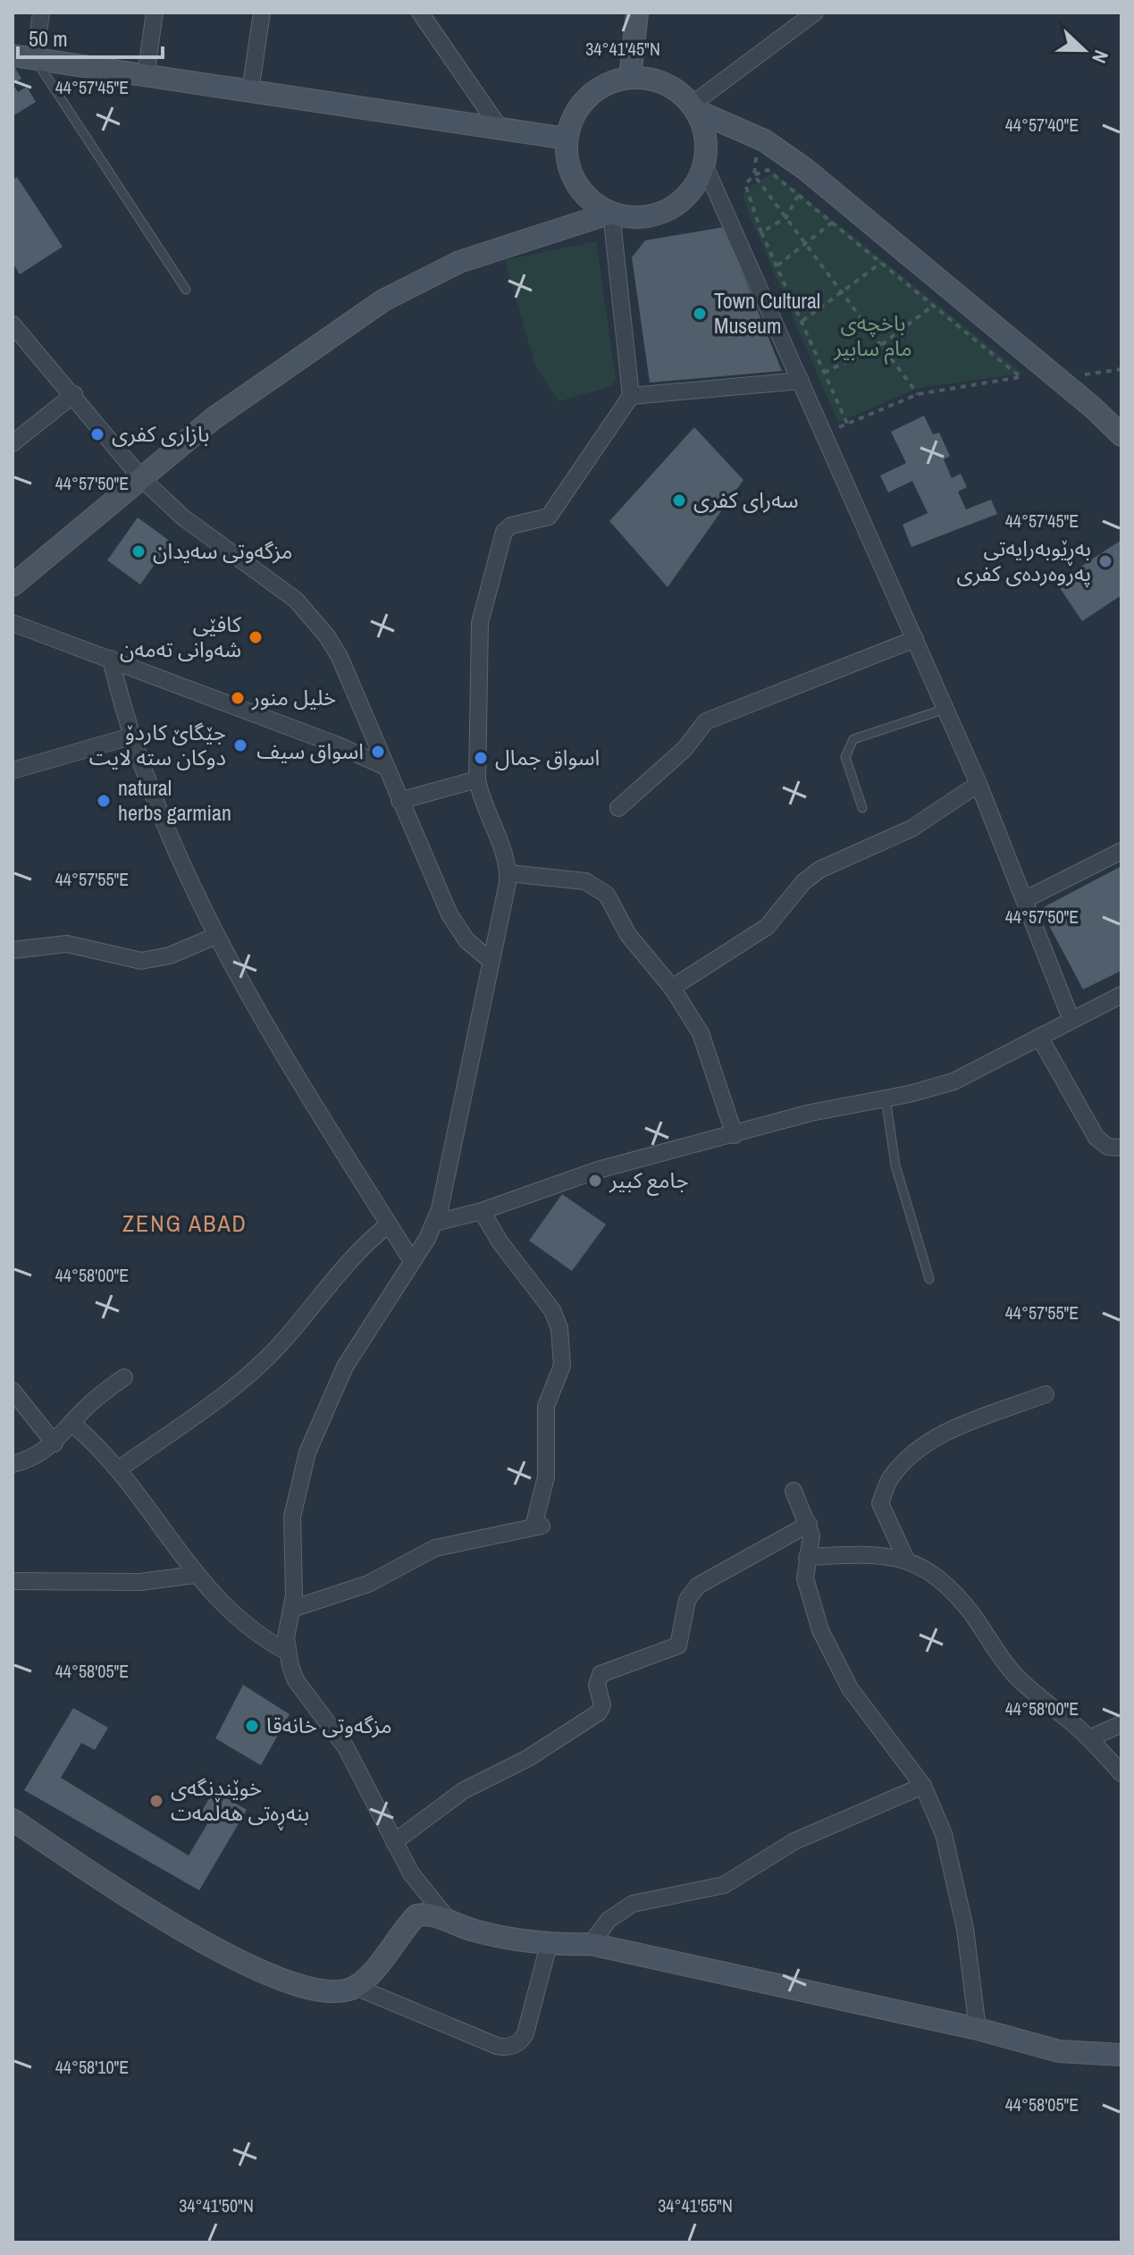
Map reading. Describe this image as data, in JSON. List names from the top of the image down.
{
  "districts": ["ZENG ABAD"],
  "parks": ["باخچەی مام سابیر"],
  "places": [
    "Town Cultural Museum",
    "بازاری کفری",
    "سەرای کفری",
    "مزگەوتی سەیدان",
    "بەڕێوبەرایەتی پەروەردەی کفری",
    "کافێی شەوانی تەمەن",
    "خلیل منور",
    "جێگاێ کاردۆ دوکان ستە لایت",
    "اسواق سيف",
    "اسواق جمال",
    "natural herbs garmian",
    "جامع كبير",
    "مزگەوتی خانەقا",
    "خوێندنگەی بنەڕەتی هەڵمەت"
  ],
  "scale_bar": "50 m",
  "north": "right",
  "coordinates": [
    "34°41'45\"N",
    "44°57'45\"E",
    "44°57'40\"E",
    "44°57'50\"E",
    "44°57'55\"E",
    "44°58'00\"E",
    "44°58'05\"E",
    "44°58'10\"E",
    "34°41'50\"N",
    "34°41'55\"N"
  ]
}
